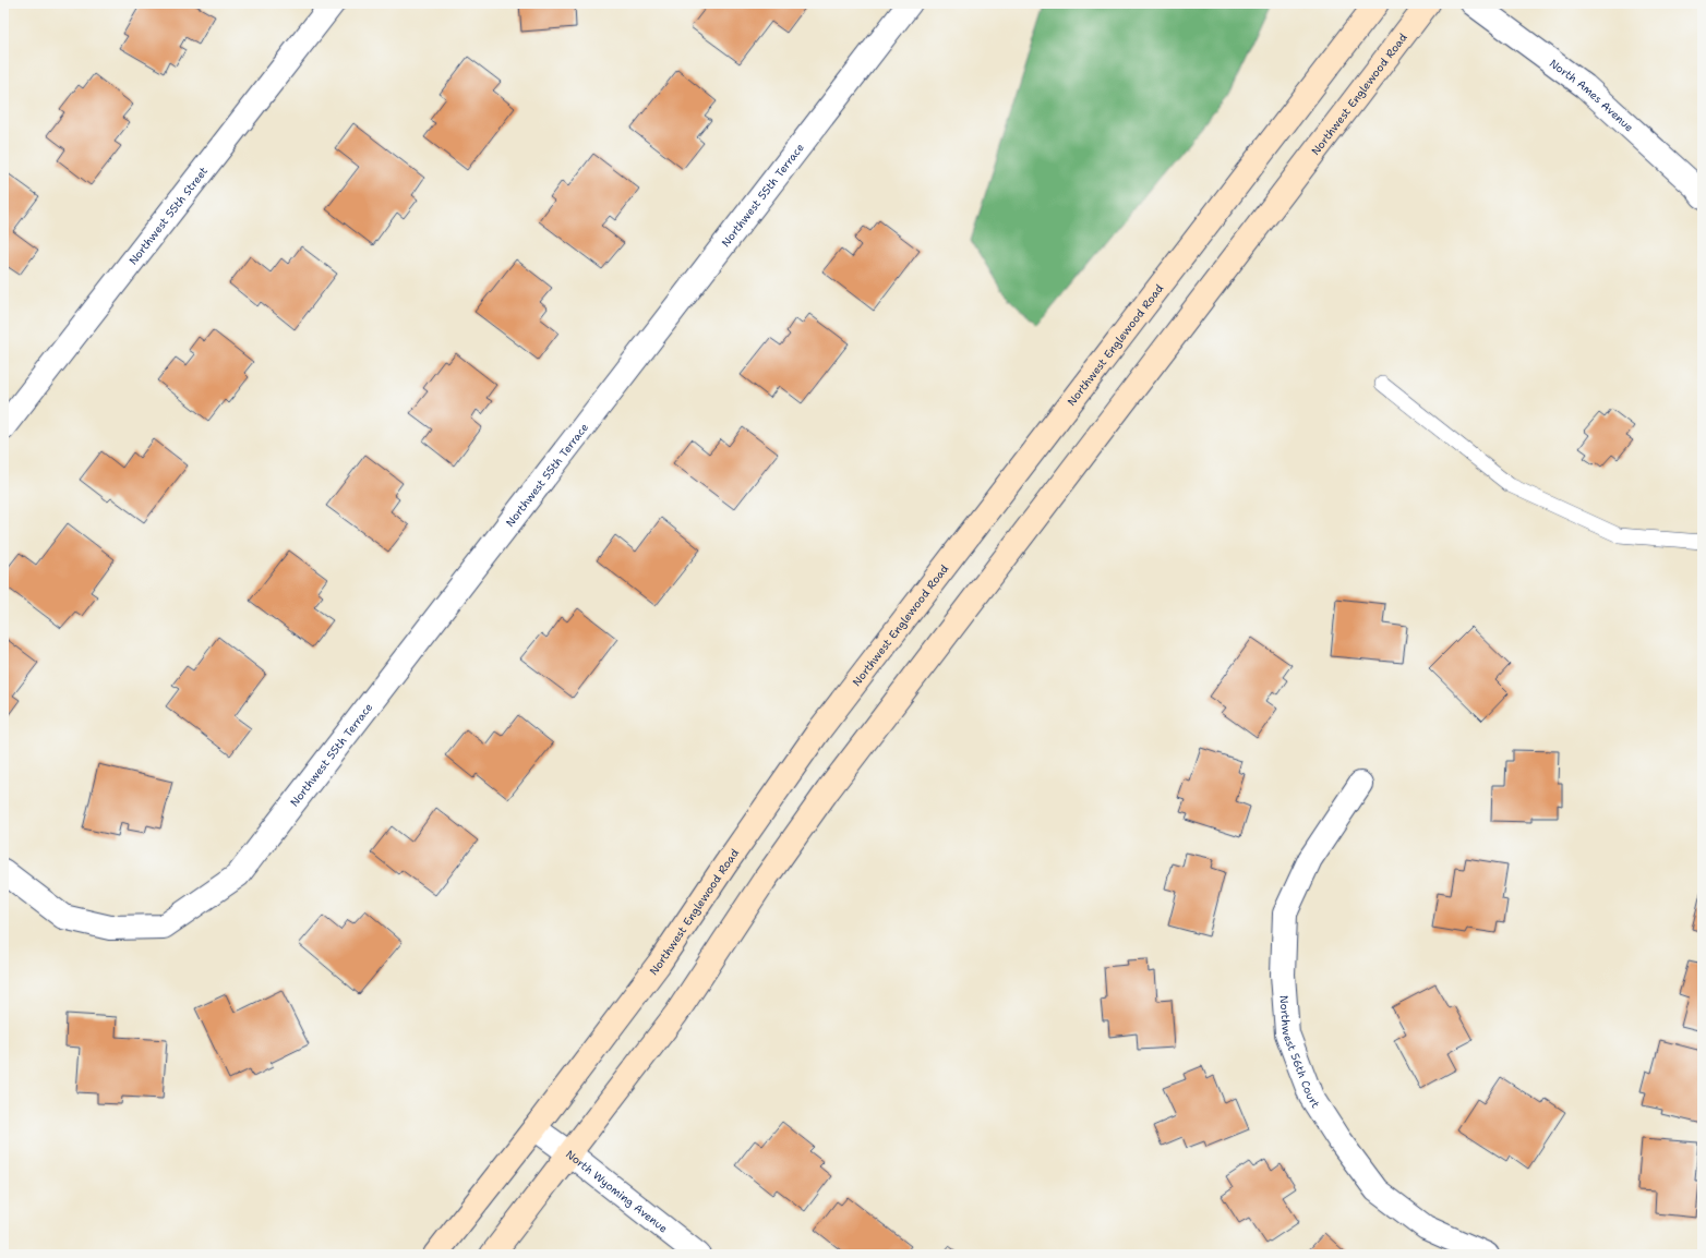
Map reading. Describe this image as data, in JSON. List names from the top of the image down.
{
  "streets": {
    "main road": ["Northwest Englewood Road"],
    "street": [
      "North Ames Avenue",
      "Northwest 55th Terrace",
      "Northwest 55th Street",
      "Northwest 56th Court",
      "North Wyoming Avenue"
    ]
  },
  "crossings": [
    ["Northwest Englewood Road", "North Wyoming Avenue"]
  ]
}
